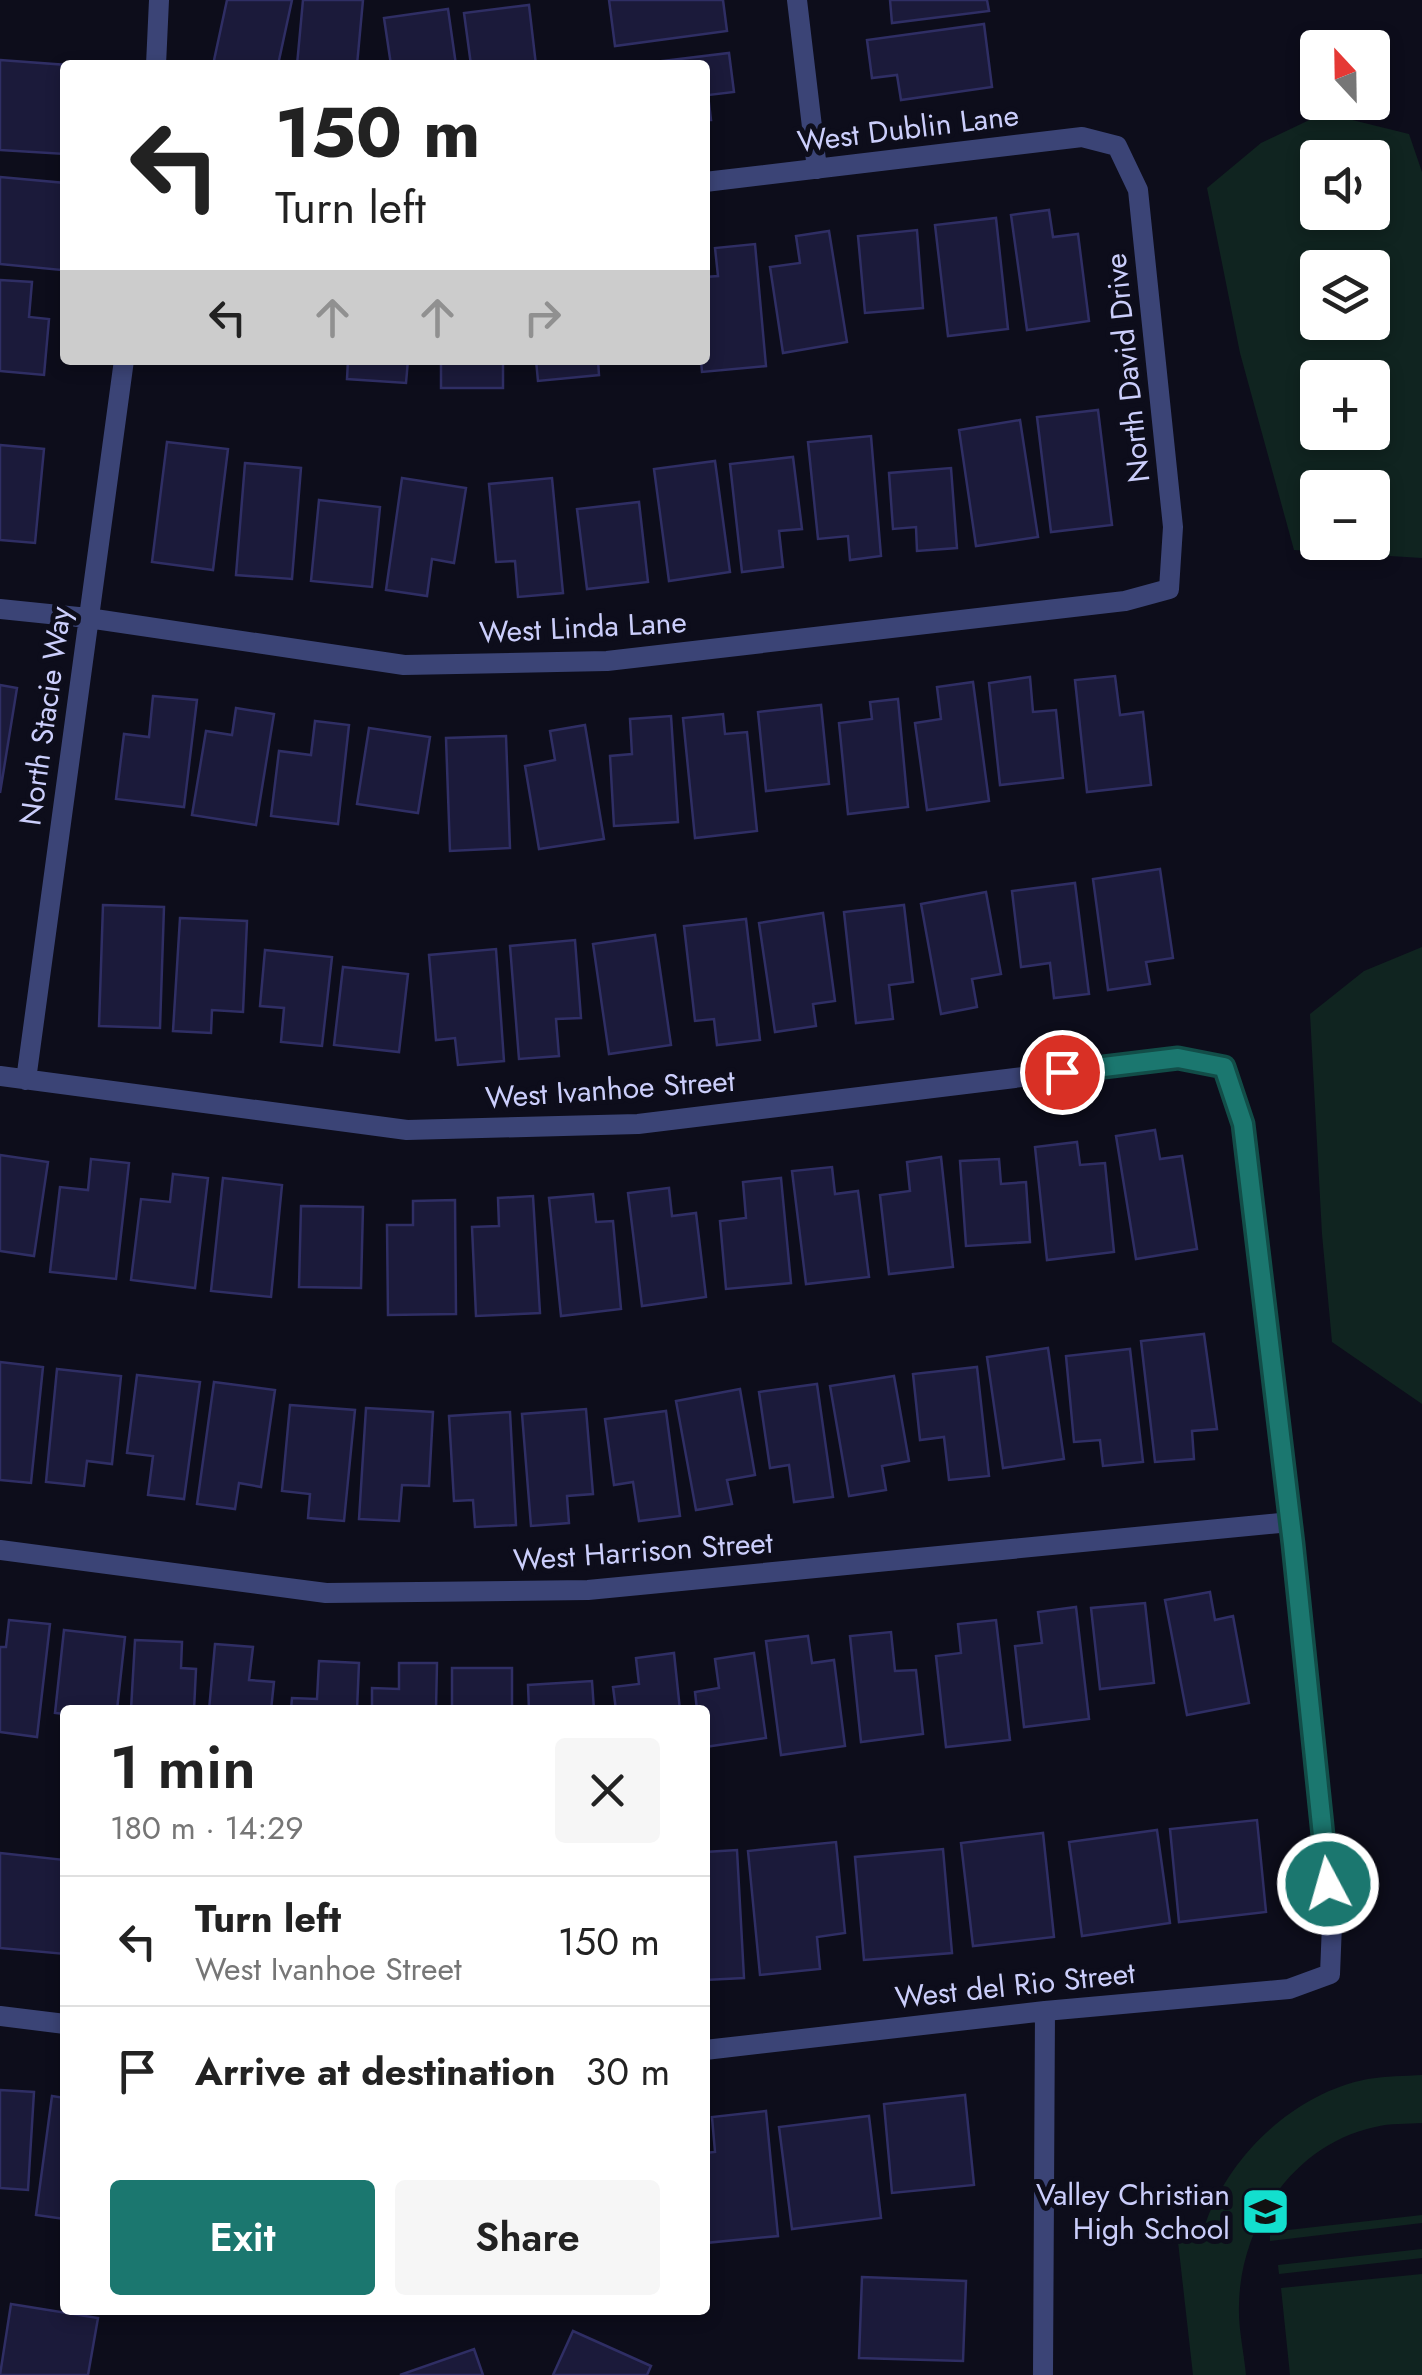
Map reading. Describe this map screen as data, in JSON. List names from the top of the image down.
{
  "streets": {
    "street": [
      "West Dublin Lane",
      "North David Drive",
      "West Linda Lane",
      "North Stacie Way",
      "West Ivanhoe Street",
      "West Harrison Street",
      "West del Rio Street"
    ]
  },
  "crossings": [
    ["West Dublin Lane", "North David Drive"],
    ["North David Drive", "West Linda Lane"],
    ["West Linda Lane", "North Stacie Way"],
    ["North Stacie Way", "West Ivanhoe Street"],
    ["West Ivanhoe Street", "West Harrison Street"],
    ["West Ivanhoe Street", "West del Rio Street"],
    ["West Harrison Street", "West del Rio Street"]
  ],
  "places": {
    "school or university": ["Valley Christian High School"]
  },
  "north": "top",
  "page": {
    "map_buttons": ["+", "−"],
    "turn": ["150 m", "Turn left"],
    "heading": ["1 min", "180 m · 14:29"],
    "list": [
      {
        "name": "Turn left",
        "note": "West Ivanhoe Street",
        "value": "150 m"
      },
      {
        "name": "Arrive at destination",
        "value": "30 m"
      }
    ],
    "buttons": ["Exit", "Share"]
  }
}
